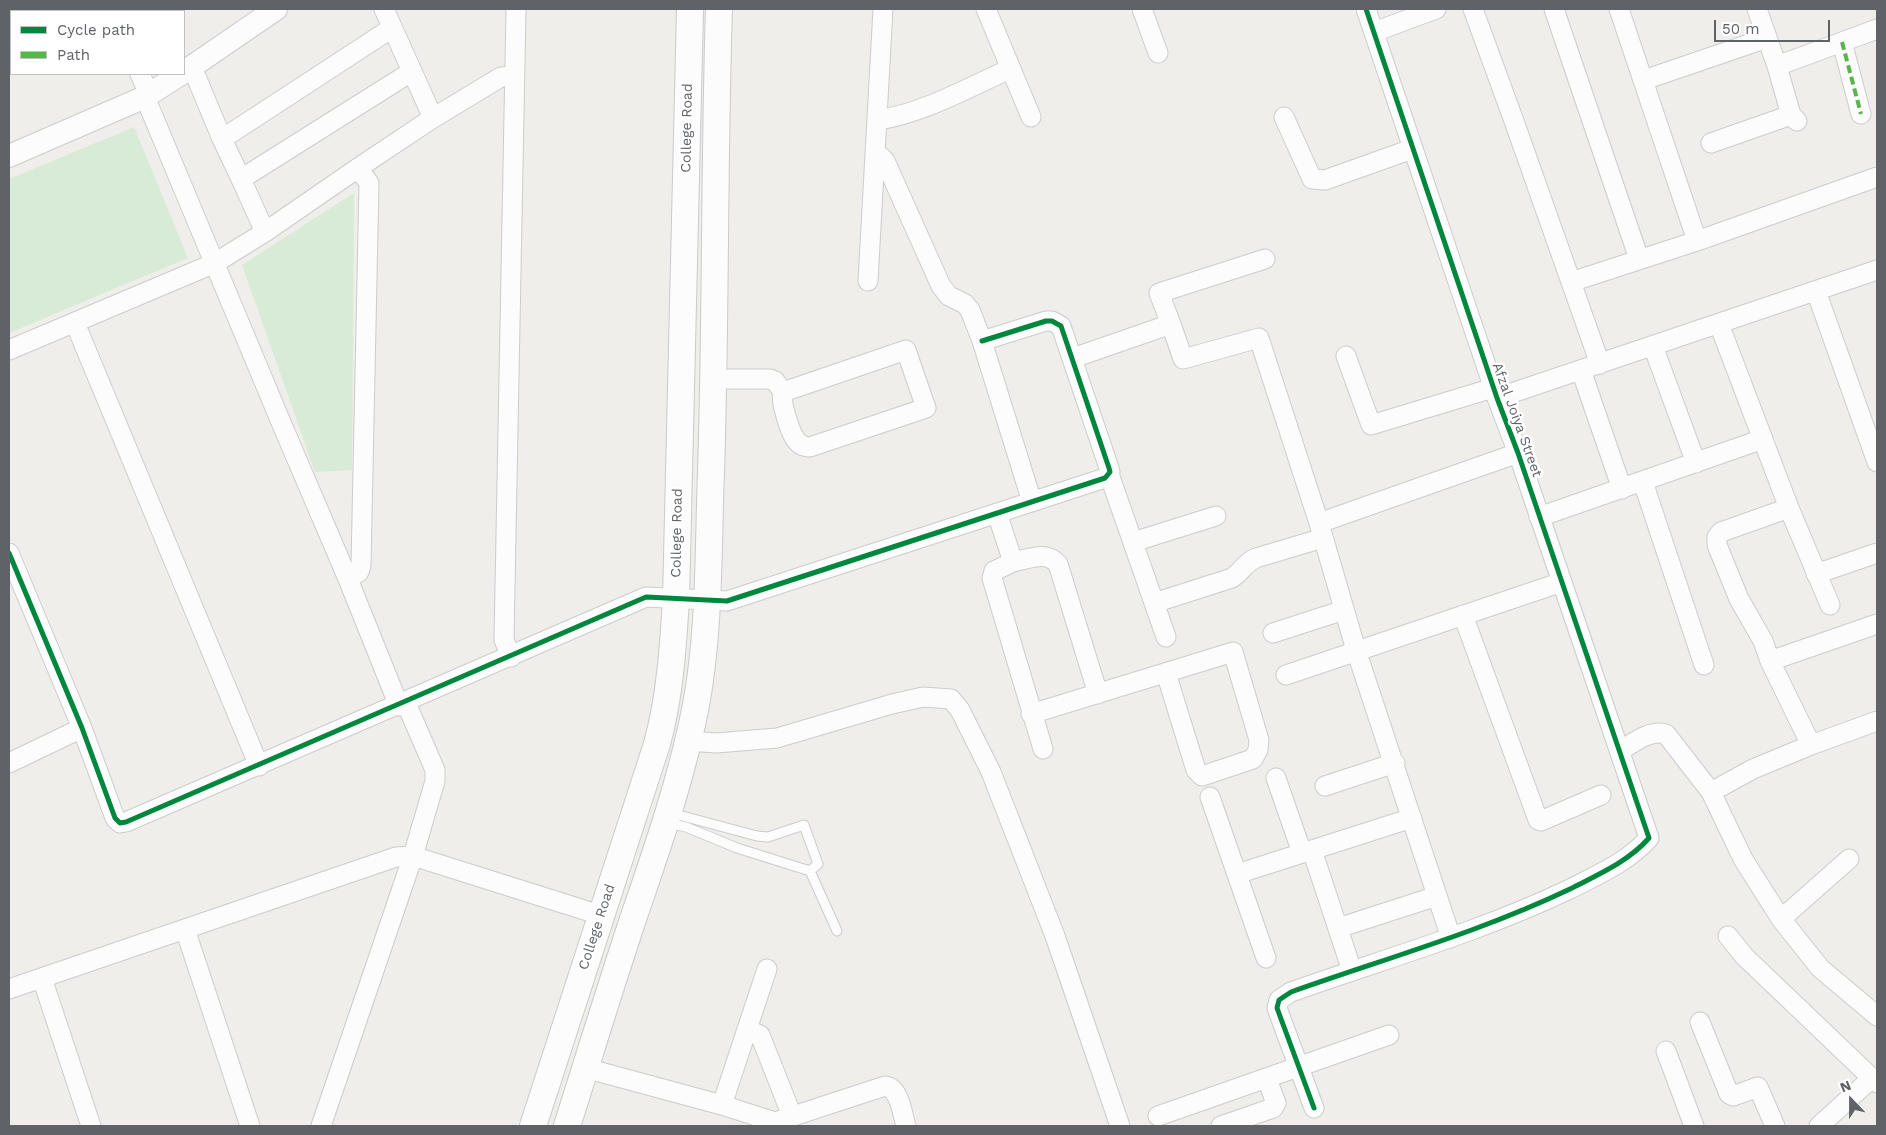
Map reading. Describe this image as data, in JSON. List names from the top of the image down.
{
  "streets": {
    "main road": ["College Road"],
    "street": ["Afzal Joiya Street"]
  },
  "legend": ["Cycle path", "Path"],
  "scale_bar": "50 m",
  "north": "top"
}
